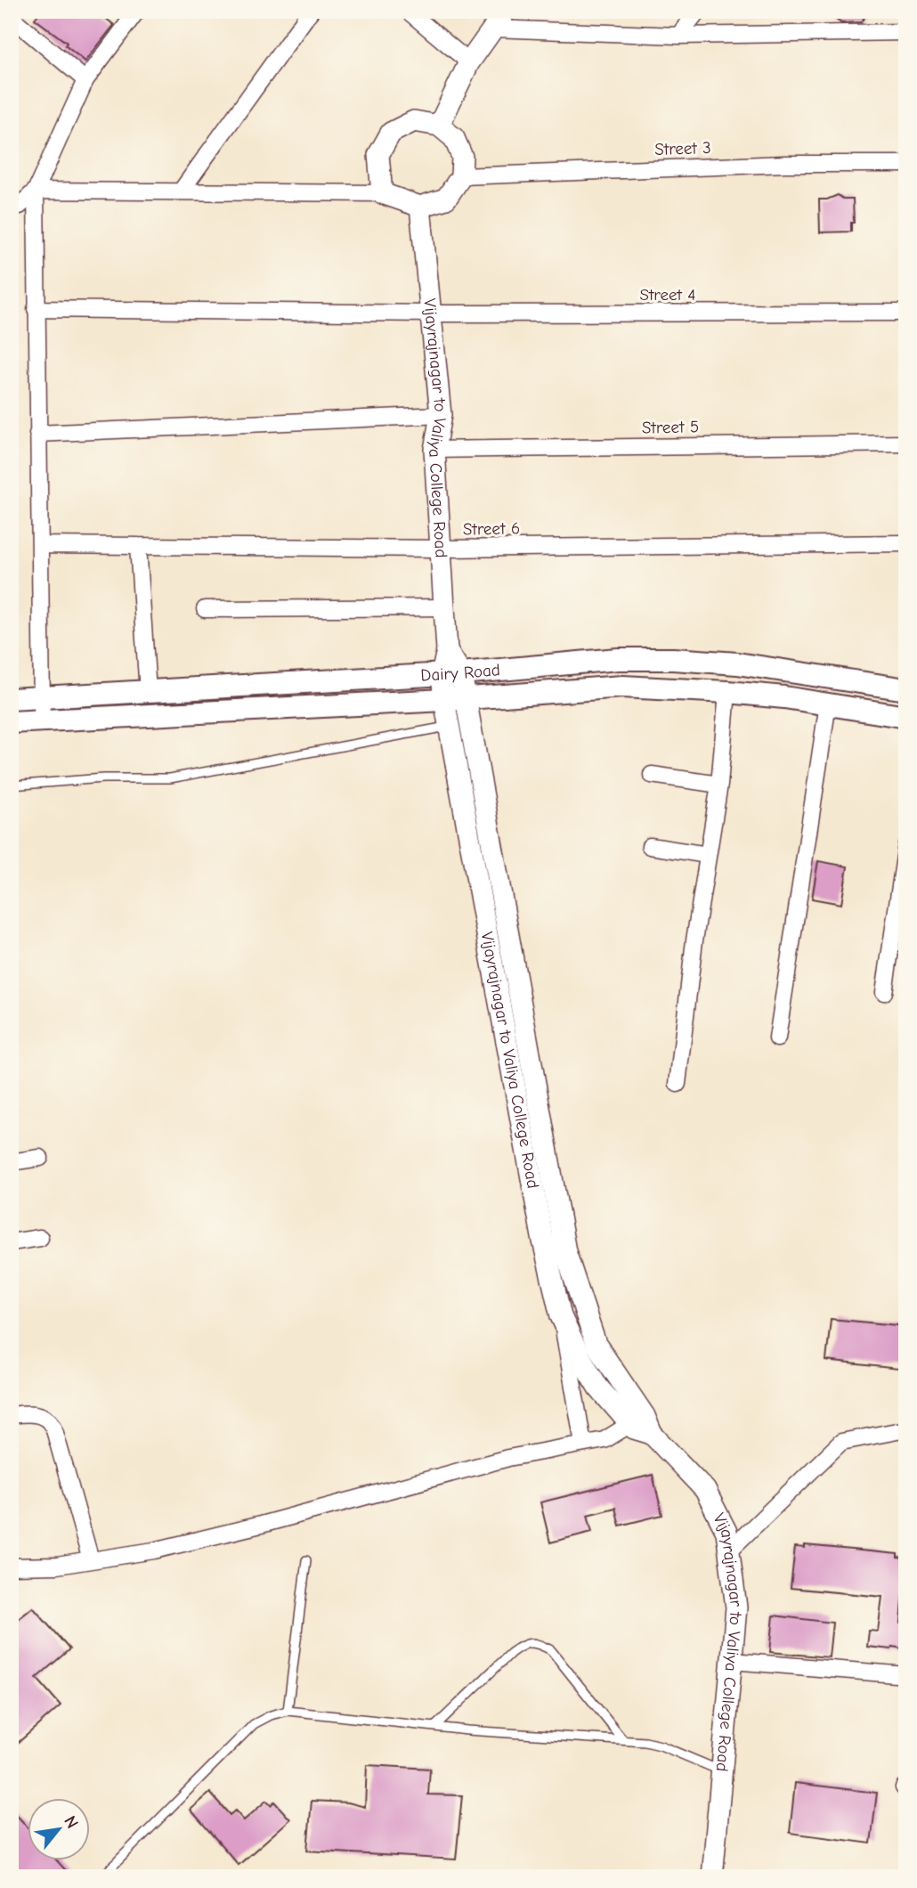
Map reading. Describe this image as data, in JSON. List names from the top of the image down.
{
  "streets": {
    "main road": ["Dairy Road"],
    "street": [
      "Street 3",
      "Street 4",
      "Street 5",
      "Vijayrajnagar to Valiya College Road",
      "Street 6"
    ]
  },
  "crossings": [
    ["Street 3", "Vijayrajnagar to Valiya College Road"],
    ["Street 4", "Vijayrajnagar to Valiya College Road"],
    ["Street 5", "Vijayrajnagar to Valiya College Road"],
    ["Vijayrajnagar to Valiya College Road", "Street 6"],
    ["Vijayrajnagar to Valiya College Road", "Dairy Road"]
  ],
  "north": "top right"
}
